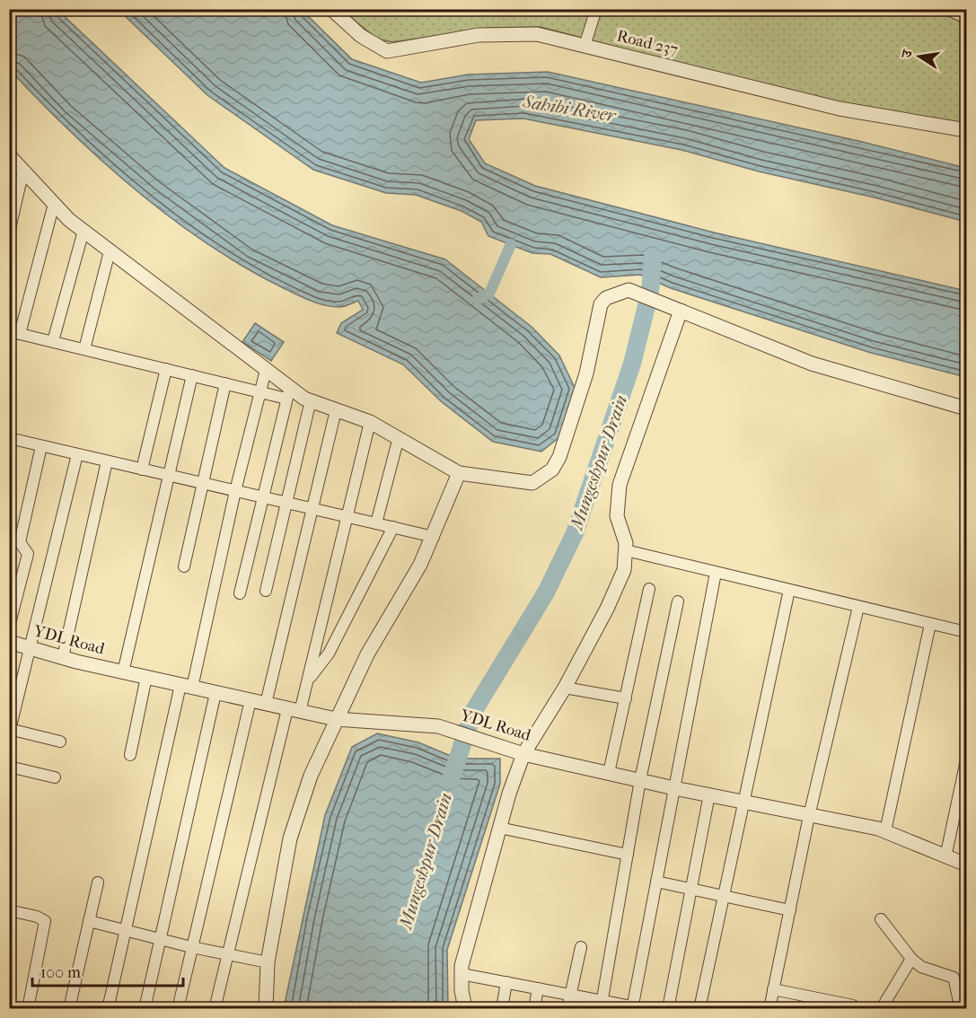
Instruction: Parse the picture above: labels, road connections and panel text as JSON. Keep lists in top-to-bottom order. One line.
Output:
{"streets":{"street":["Road 237","YDL Road"]},"water":["Sahibi River","Mungeshpur Drain"],"scale_bar":"100 m","north":"left"}
